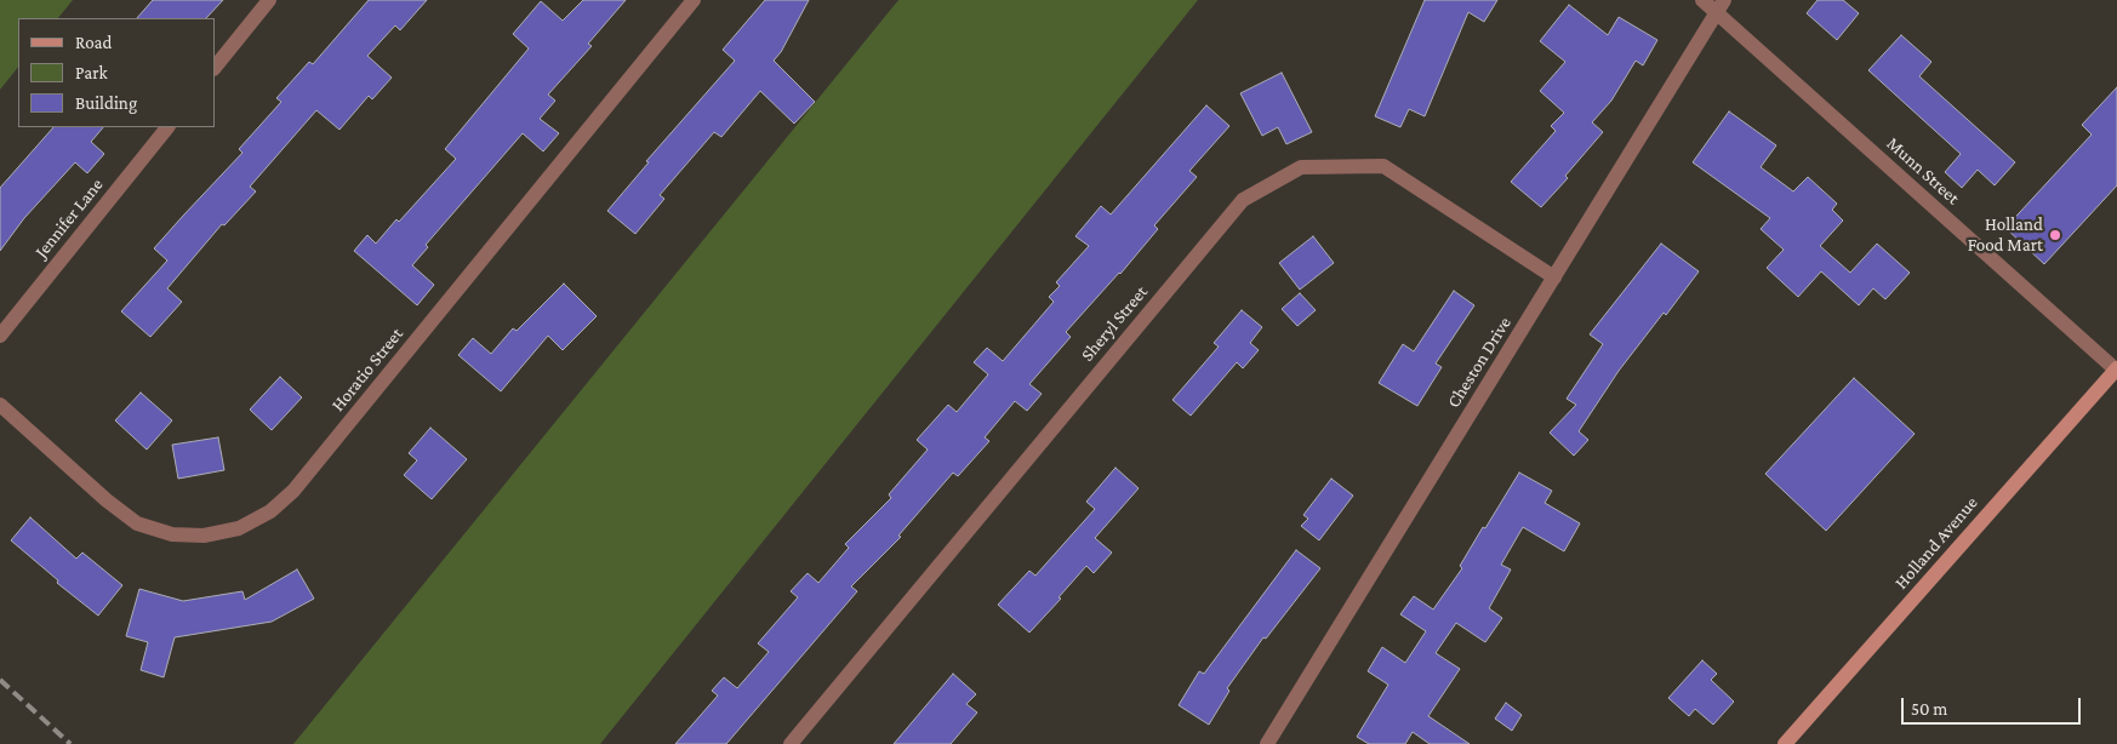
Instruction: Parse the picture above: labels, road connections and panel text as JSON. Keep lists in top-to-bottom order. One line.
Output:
{"streets":{"main road":["Holland Avenue"],"street":["Munn Street","Jennifer Lane","Sheryl Street","Cheston Drive","Horatio Street"]},"crossings":[["Munn Street","Cheston Drive"],["Munn Street","Holland Avenue"],["Sheryl Street","Cheston Drive"]],"places":["Holland Food Mart"],"legend":["Road","Park","Building"],"scale_bar":"50 m"}
